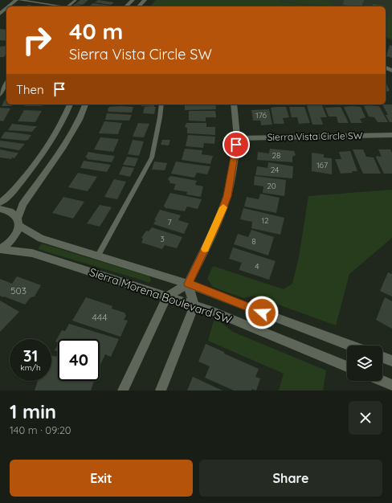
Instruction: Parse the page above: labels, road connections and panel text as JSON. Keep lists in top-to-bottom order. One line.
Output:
{"streets":{"street":["Sierra Vista Circle SW","Sierra Morena Boulevard SW"]},"house_numbers":["176","28","167","24","20","12","7","3","8","4","503","444"],"page":{"turn":["40 m","Sierra Vista Circle SW"],"then":"Then","speed":"31 km/h","limit":"40","heading":["1 min","140 m · 09:20"],"buttons":["Exit","Share"]}}
